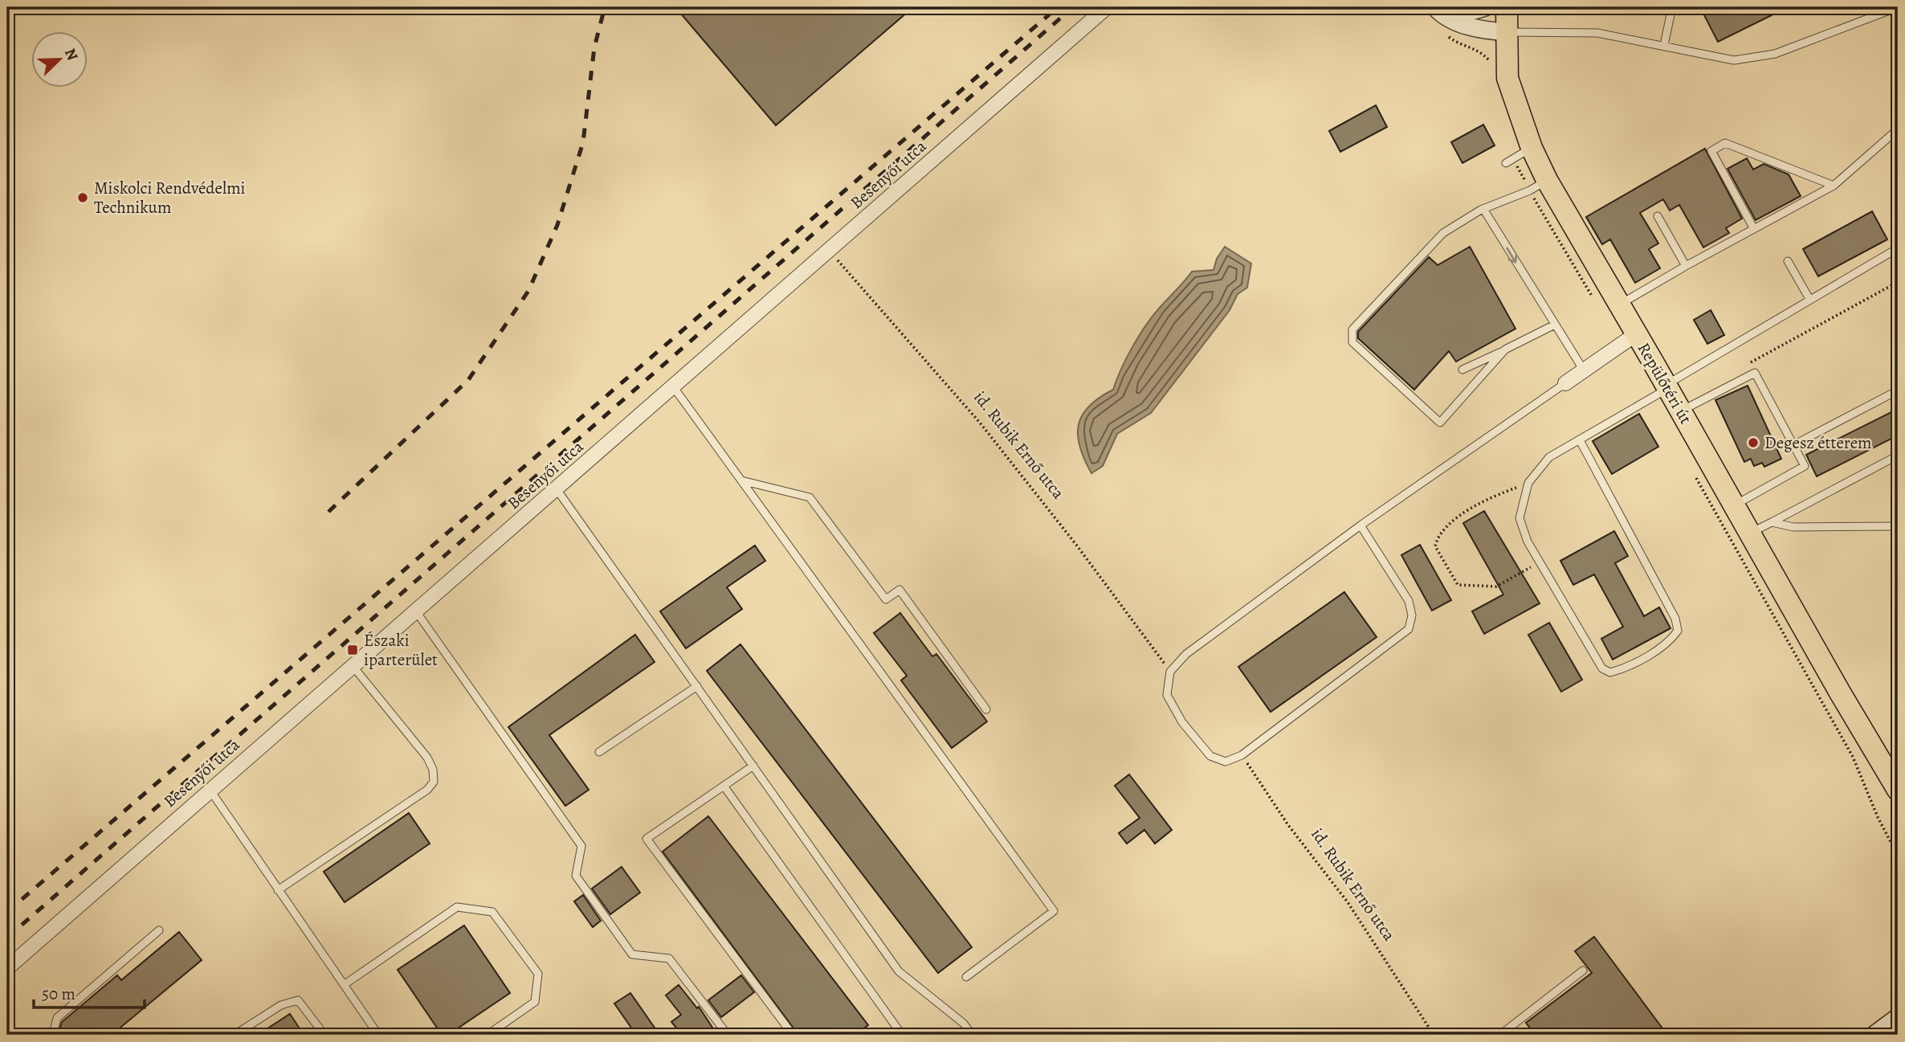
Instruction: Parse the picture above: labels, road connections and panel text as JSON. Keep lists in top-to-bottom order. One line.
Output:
{"streets":{"main road":["Repülőtéri út"],"street":["Besenyői utca"],"path":["id. Rubik Ernő utca"]},"crossings":[["Besenyői utca","id. Rubik Ernő utca"]],"places":{"other":["Miskolci Rendvédelmi Technikum","Degesz étterem"],"transit":["Északi iparterület"]},"scale_bar":"50 m","north":"top right"}
